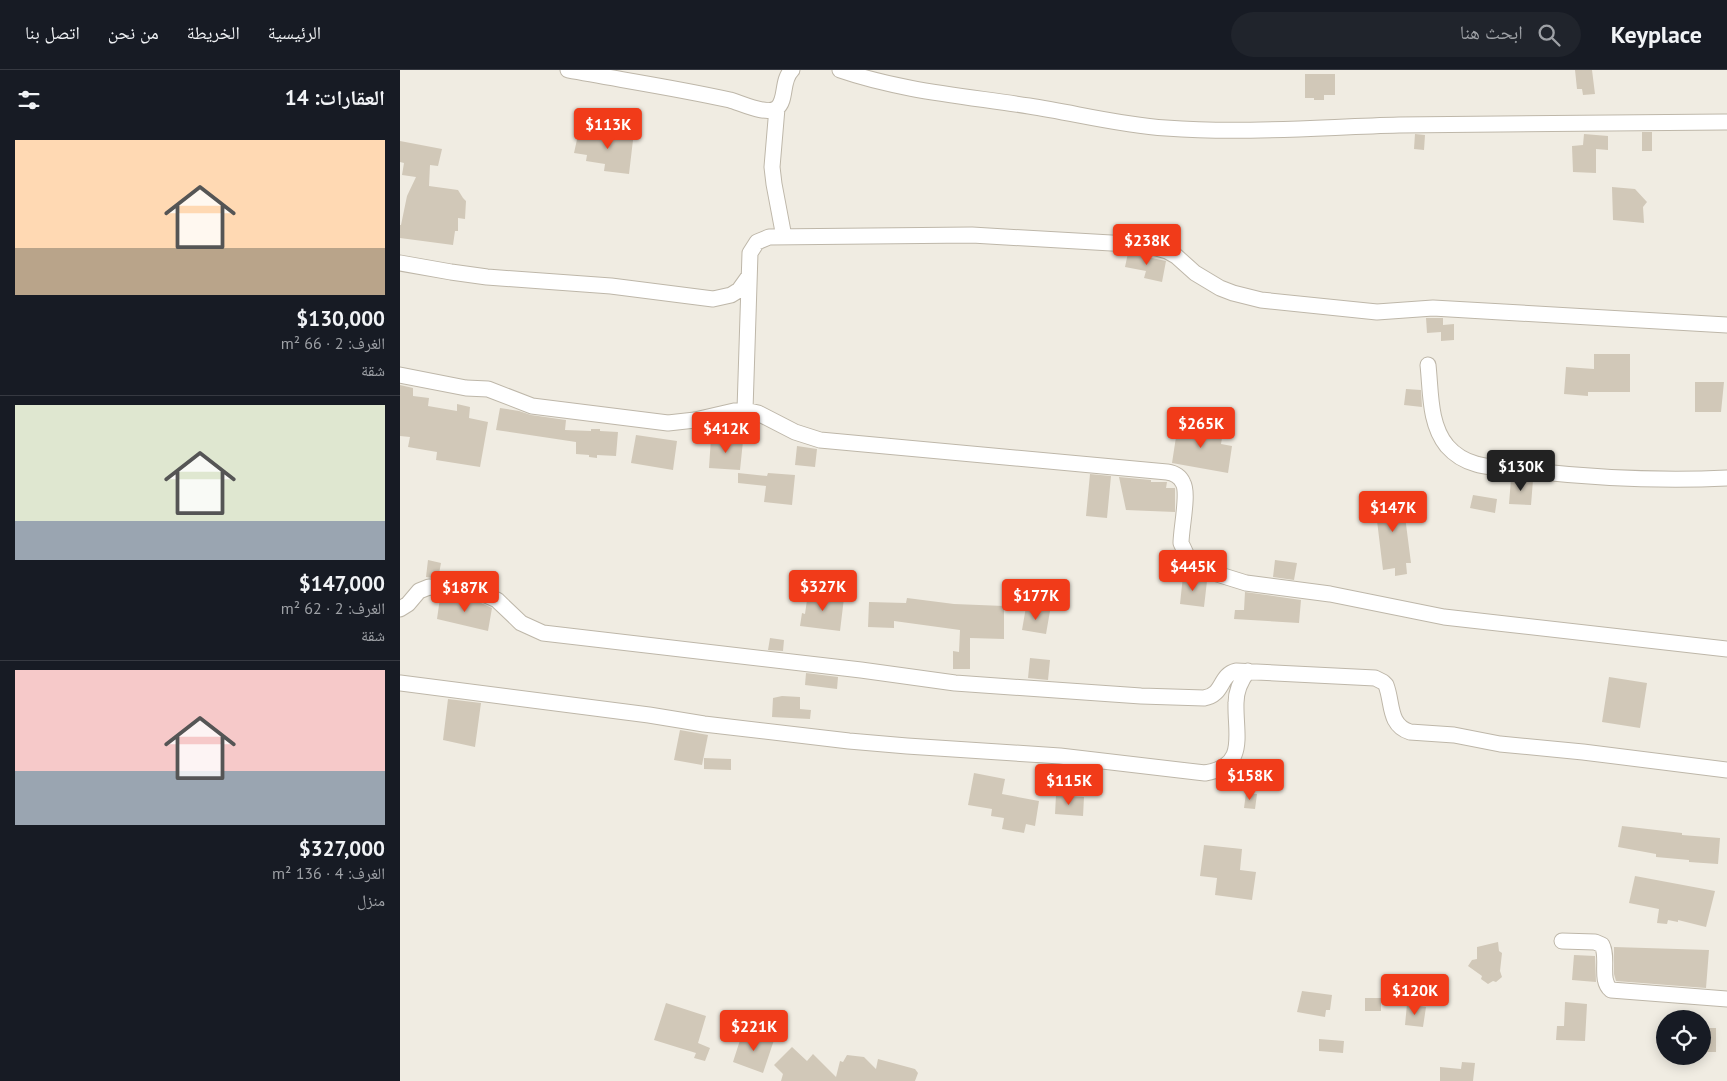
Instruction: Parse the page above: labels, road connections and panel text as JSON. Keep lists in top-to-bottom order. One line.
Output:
{"page":{"header":"Keyplace","search":"ابحث هنا","nav":["الرئيسية","الخريطة","من نحن","اتصل بنا"],"heading":"العقارات: 14","price":["$113K","$238K","$265K","$412K","$130K","$147K","$445K","$327K","$187K","$177K","$158K","$115K","$120K","$221K"],"list":[{"name":"$130,000","note":"الغرف: 2 · 66 m² · شقة"},{"name":"$147,000","note":"الغرف: 2 · 62 m² · شقة"},{"name":"$327,000","note":"الغرف: 4 · 136 m² · منزل"}]}}
